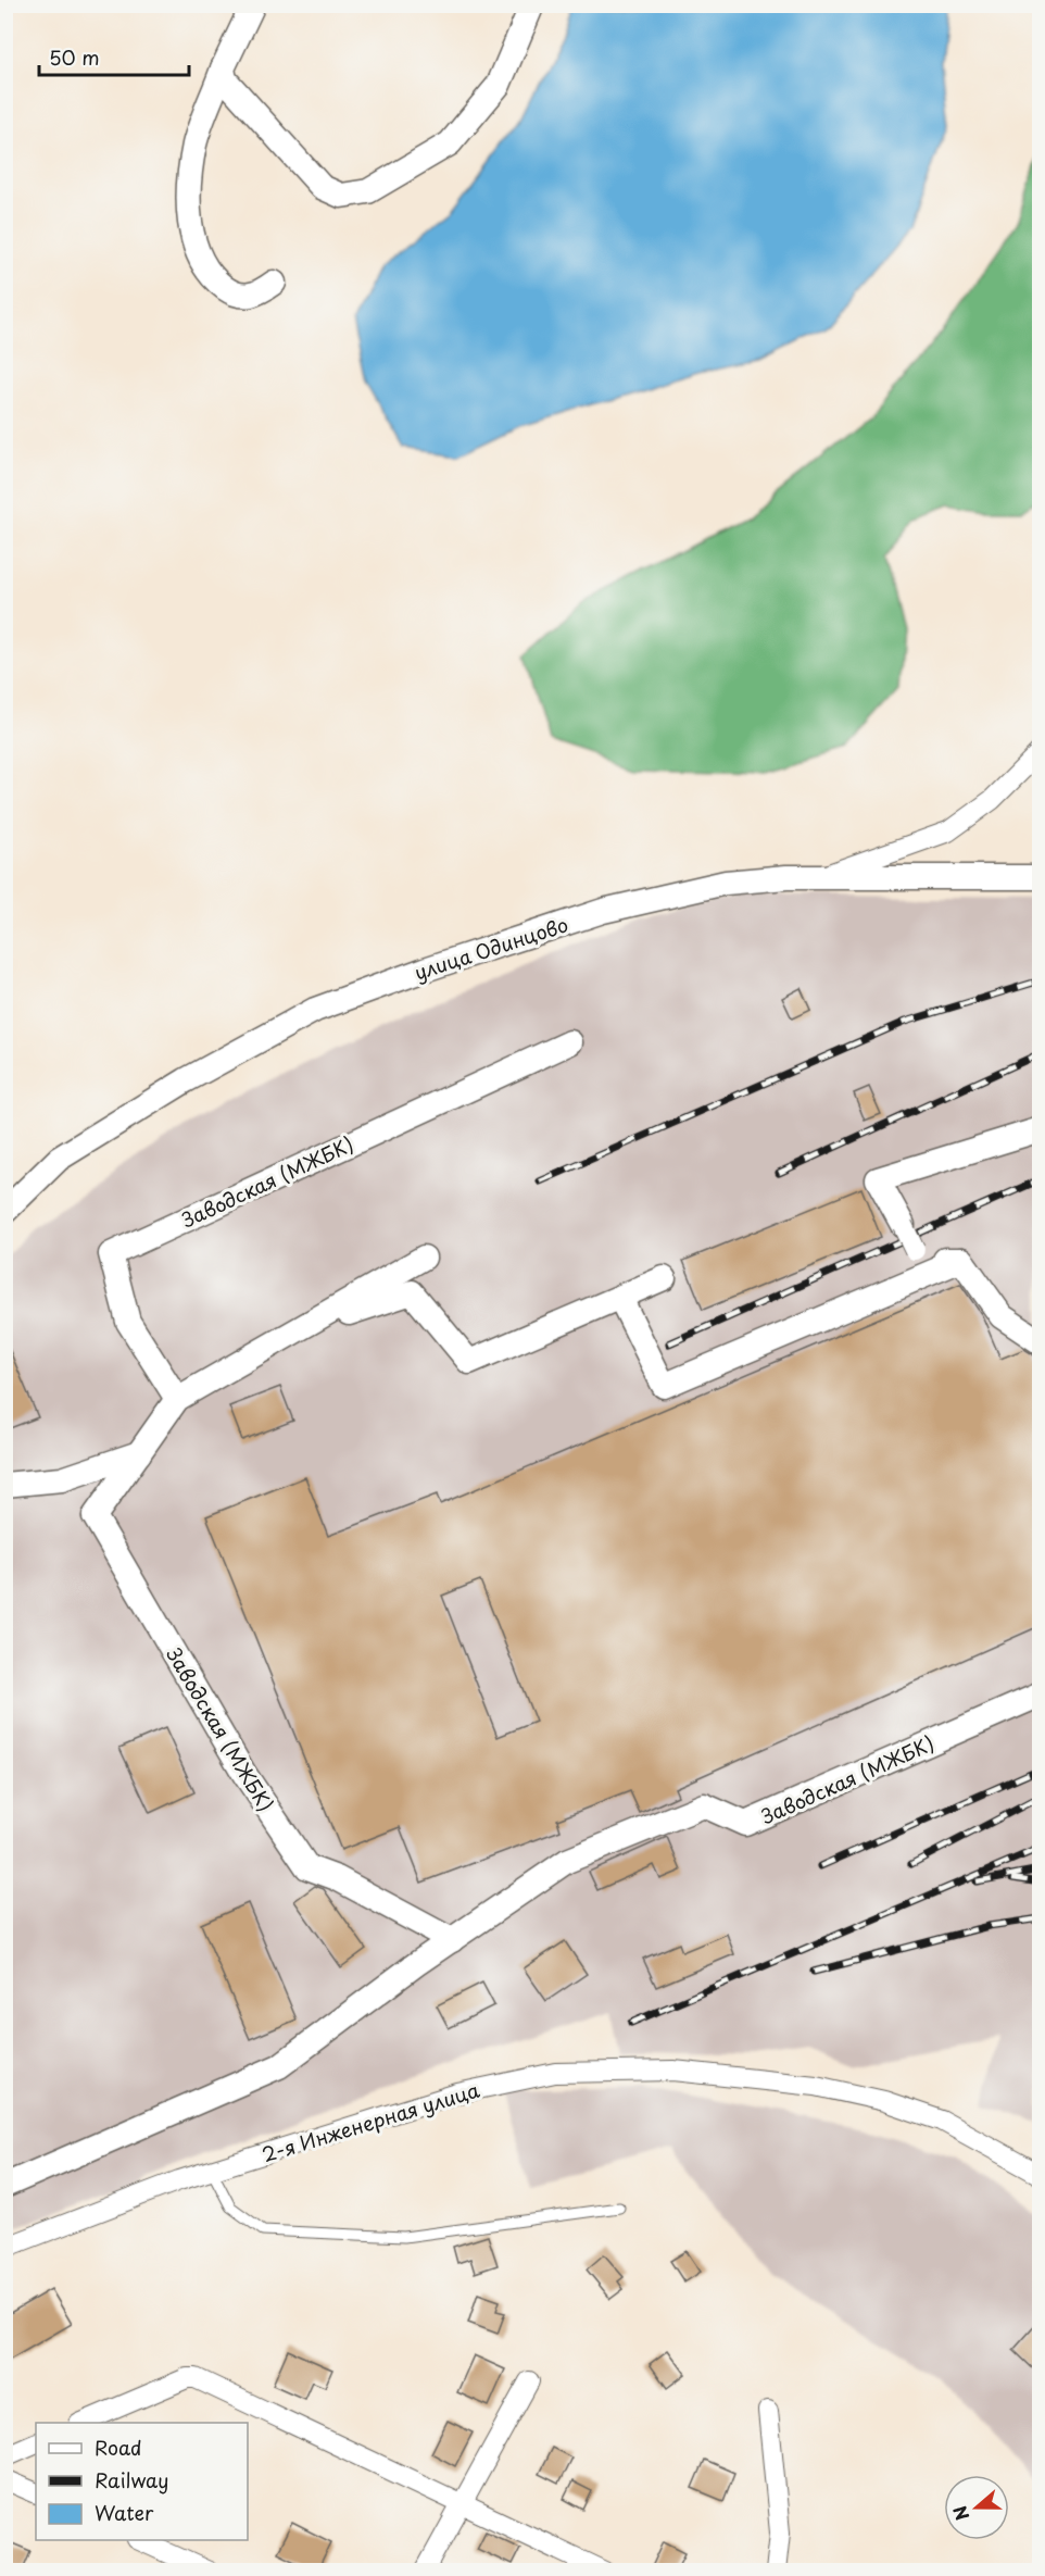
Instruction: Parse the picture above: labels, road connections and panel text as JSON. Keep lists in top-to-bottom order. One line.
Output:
{"streets":{"street":["улица Одинцово","Заводская (МЖБК)","2-я Инженерная улица"]},"legend":["Road","Railway","Water"],"scale_bar":"50 m","north":"left"}
